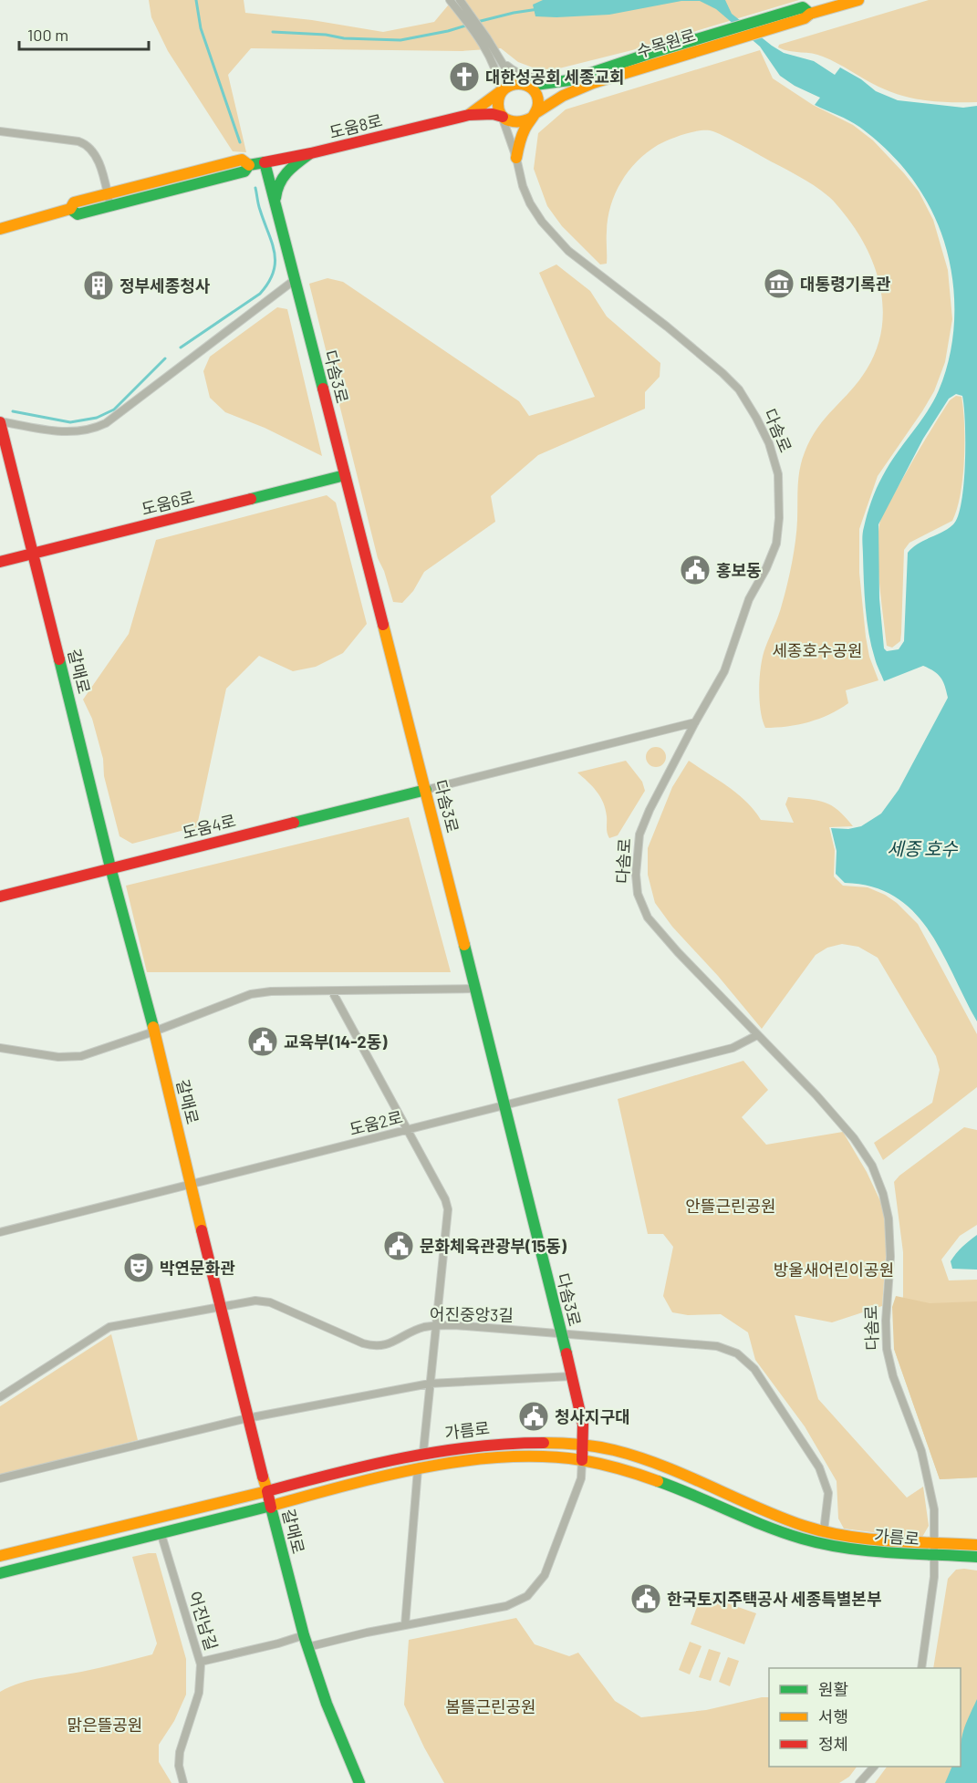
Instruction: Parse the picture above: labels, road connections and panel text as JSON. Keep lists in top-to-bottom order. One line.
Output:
{"streets":{"street":["수목원로","도움8로","다솜3로","다솜로","도움6로","갈매로","도움4로","도움2로","어진중앙3길","가름로","어진남길"]},"crossings":[["수목원로","도움8로"],["수목원로","다솜로"],["도움8로","다솜3로"],["도움8로","다솜로"],["다솜3로","도움6로"],["다솜3로","도움4로"],["다솜3로","도움2로"],["다솜3로","어진중앙3길"],["다솜3로","가름로"],["다솜로","도움2로"],["다솜로","가름로"],["도움6로","갈매로"],["갈매로","도움4로"],["갈매로","도움2로"],["갈매로","어진중앙3길"],["갈매로","가름로"],["어진중앙3길","가름로"],["가름로","어진남길"]],"water":["세종 호수"],"parks":["세종호수공원","안뜰근린공원","방울새어린이공원","봄뜰근린공원","맑은뜰공원"],"places":{"church":["대한성공회 세종교회"],"museum":["대통령기록관"],"building":["정부세종청사"],"public building":["홍보동","교육부(14-2동)","문화체육관광부(15동)","청사지구대","한국토지주택공사 세종특별본부"],"theatre":["박연문화관"]},"legend":["원활","서행","정체"],"scale_bar":"100 m"}
